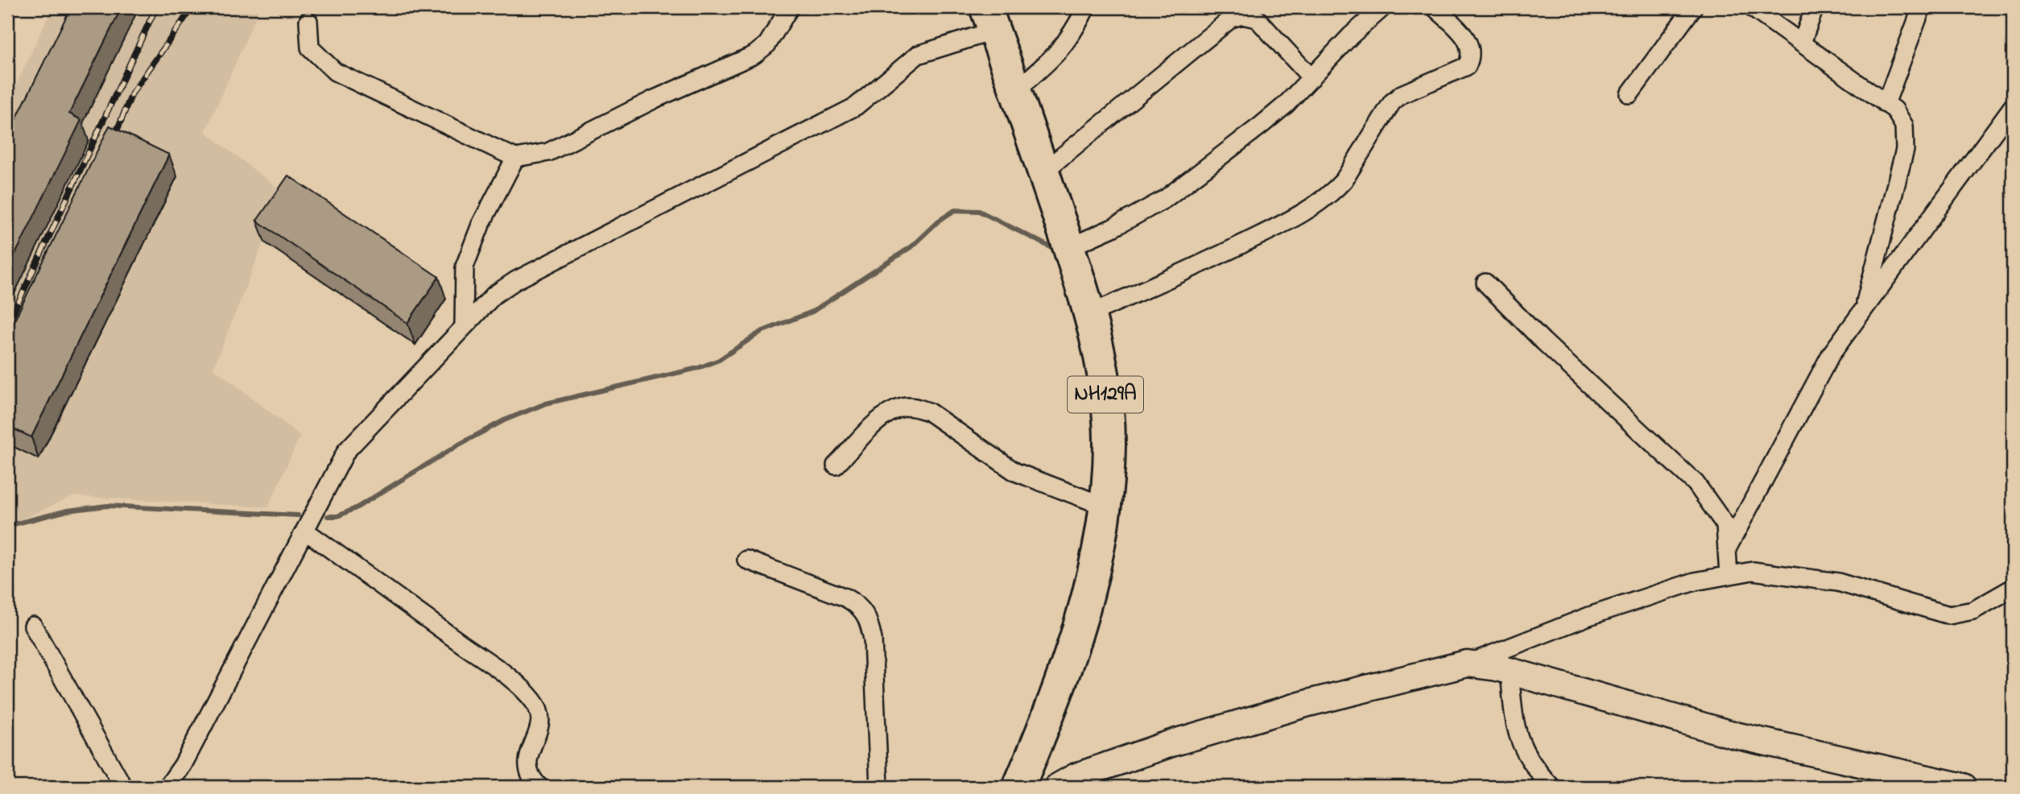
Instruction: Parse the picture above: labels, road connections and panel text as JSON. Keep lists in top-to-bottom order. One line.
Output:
{"streets":{"highway":["NH129A"]}}
